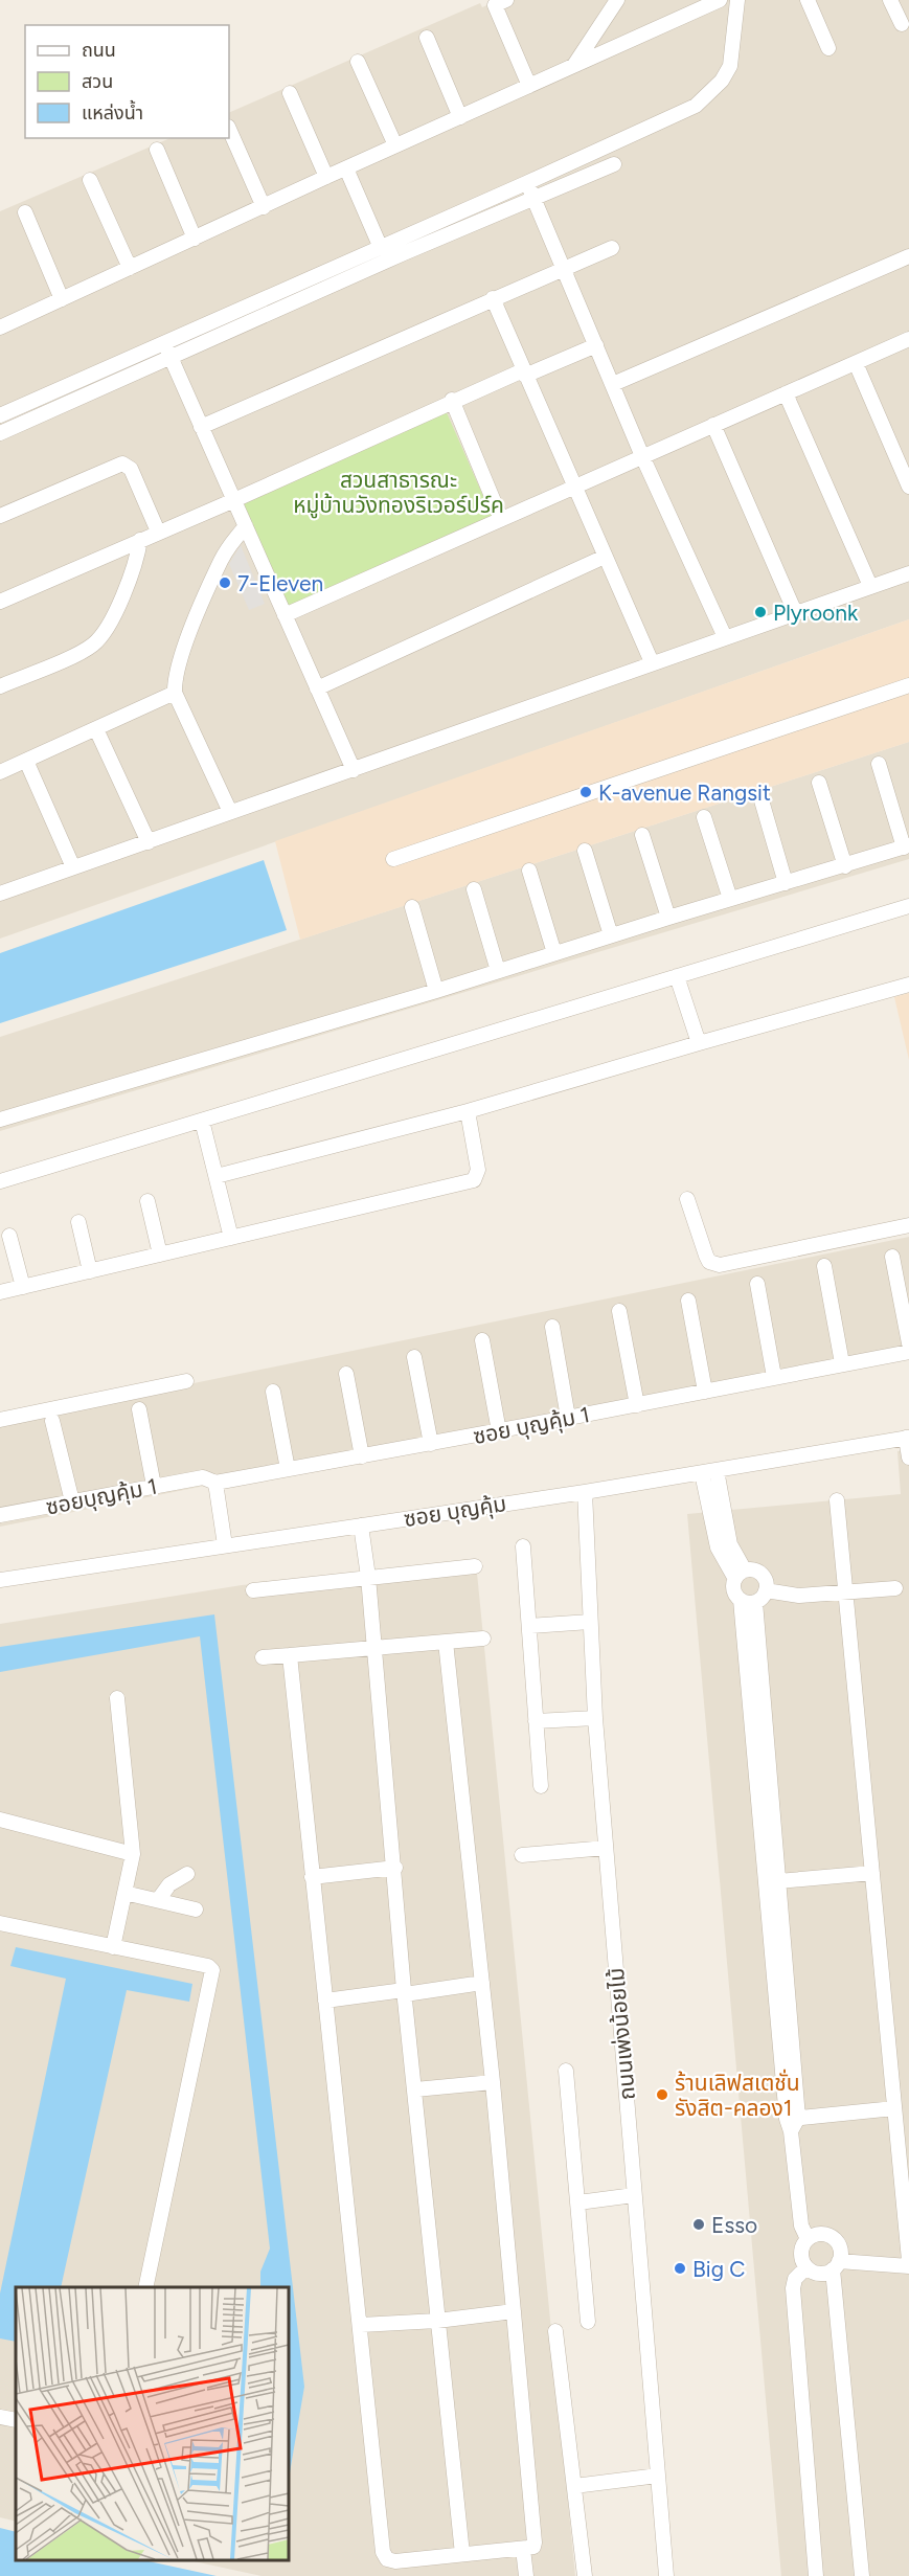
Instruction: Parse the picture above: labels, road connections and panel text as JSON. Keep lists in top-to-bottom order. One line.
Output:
{"streets":{"street":["ซอย บุญคุ้ม 1","ซอยบุญคุ้ม 1","ซอย บุญคุ้ม","ถนนเพ่งน้อยไม้"]},"crossings":[["ซอย บุญคุ้ม 1","ซอยบุญคุ้ม 1"],["ซอย บุญคุ้ม","ถนนเพ่งน้อยไม้"]],"parks":["สวนสาธารณะ หมู่บ้านวังทองริเวอร์ปร์ค"],"places":["7-Eleven","Plyroonk","K-avenue Rangsit","ร้านเลิฟสเตชั่น รังสิต-คลอง1","Esso","Big C"],"legend":["ถนน","สวน","แหล่งน้ำ"]}
